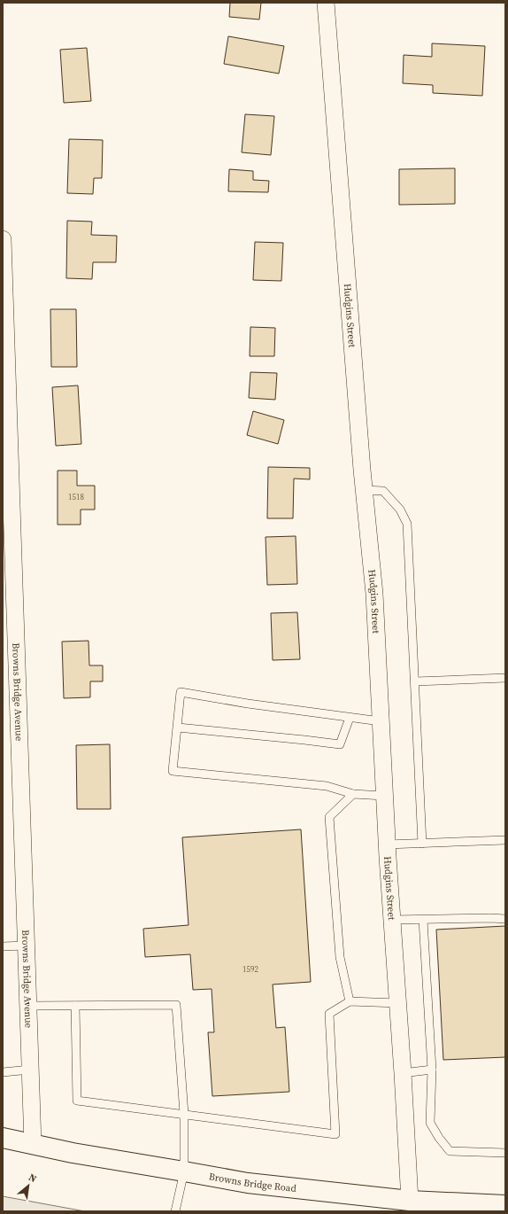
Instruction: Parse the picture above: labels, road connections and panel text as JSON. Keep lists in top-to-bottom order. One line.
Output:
{"streets":{"main road":["Browns Bridge Road"],"street":["Hudgins Street","Browns Bridge Avenue"]},"crossings":[["Hudgins Street","Browns Bridge Road"],["Browns Bridge Avenue","Browns Bridge Road"]],"house_numbers":["1518","1592"],"north":"top right"}
